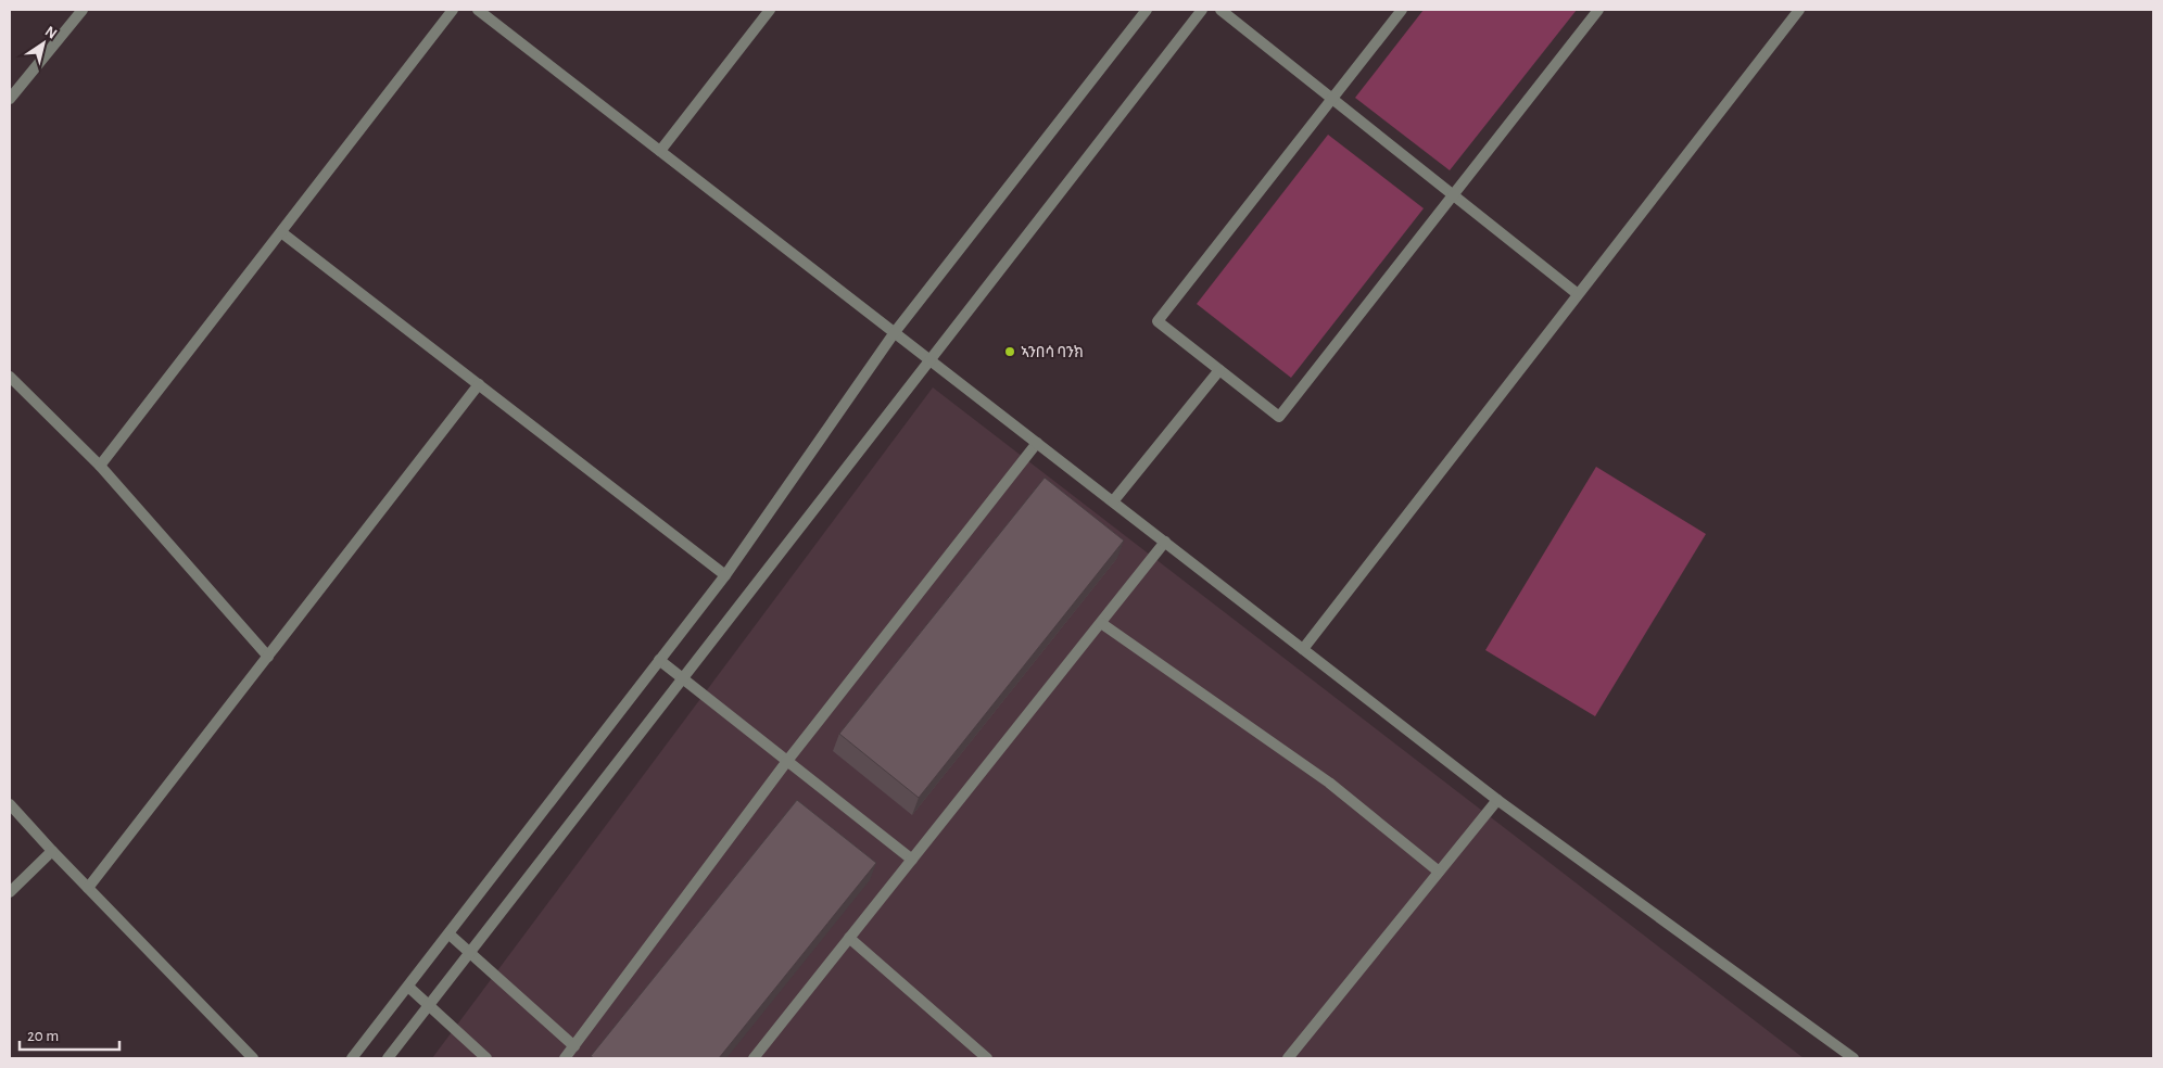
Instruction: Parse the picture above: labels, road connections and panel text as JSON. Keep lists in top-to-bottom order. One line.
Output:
{"places":["ኣንበሳ ባንክ"],"scale_bar":"20 m","north":"top right"}
